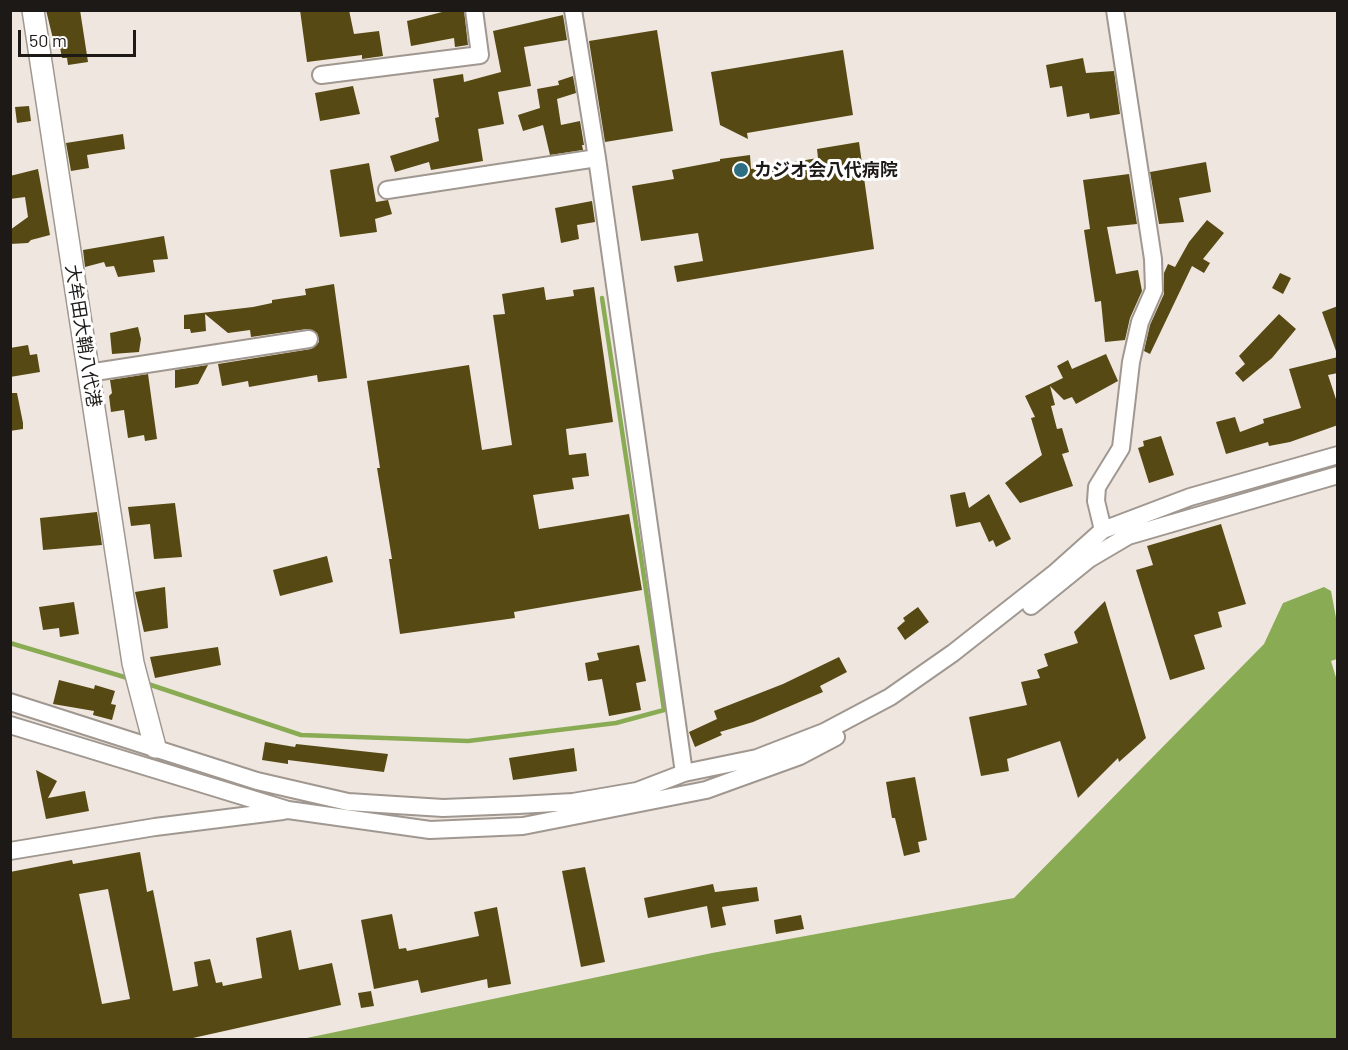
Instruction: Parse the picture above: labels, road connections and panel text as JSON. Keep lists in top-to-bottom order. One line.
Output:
{"streets":{"main road":["大牟田大鞘八代港"]},"places":["カジオ会八代病院"],"scale_bar":"50 m"}
